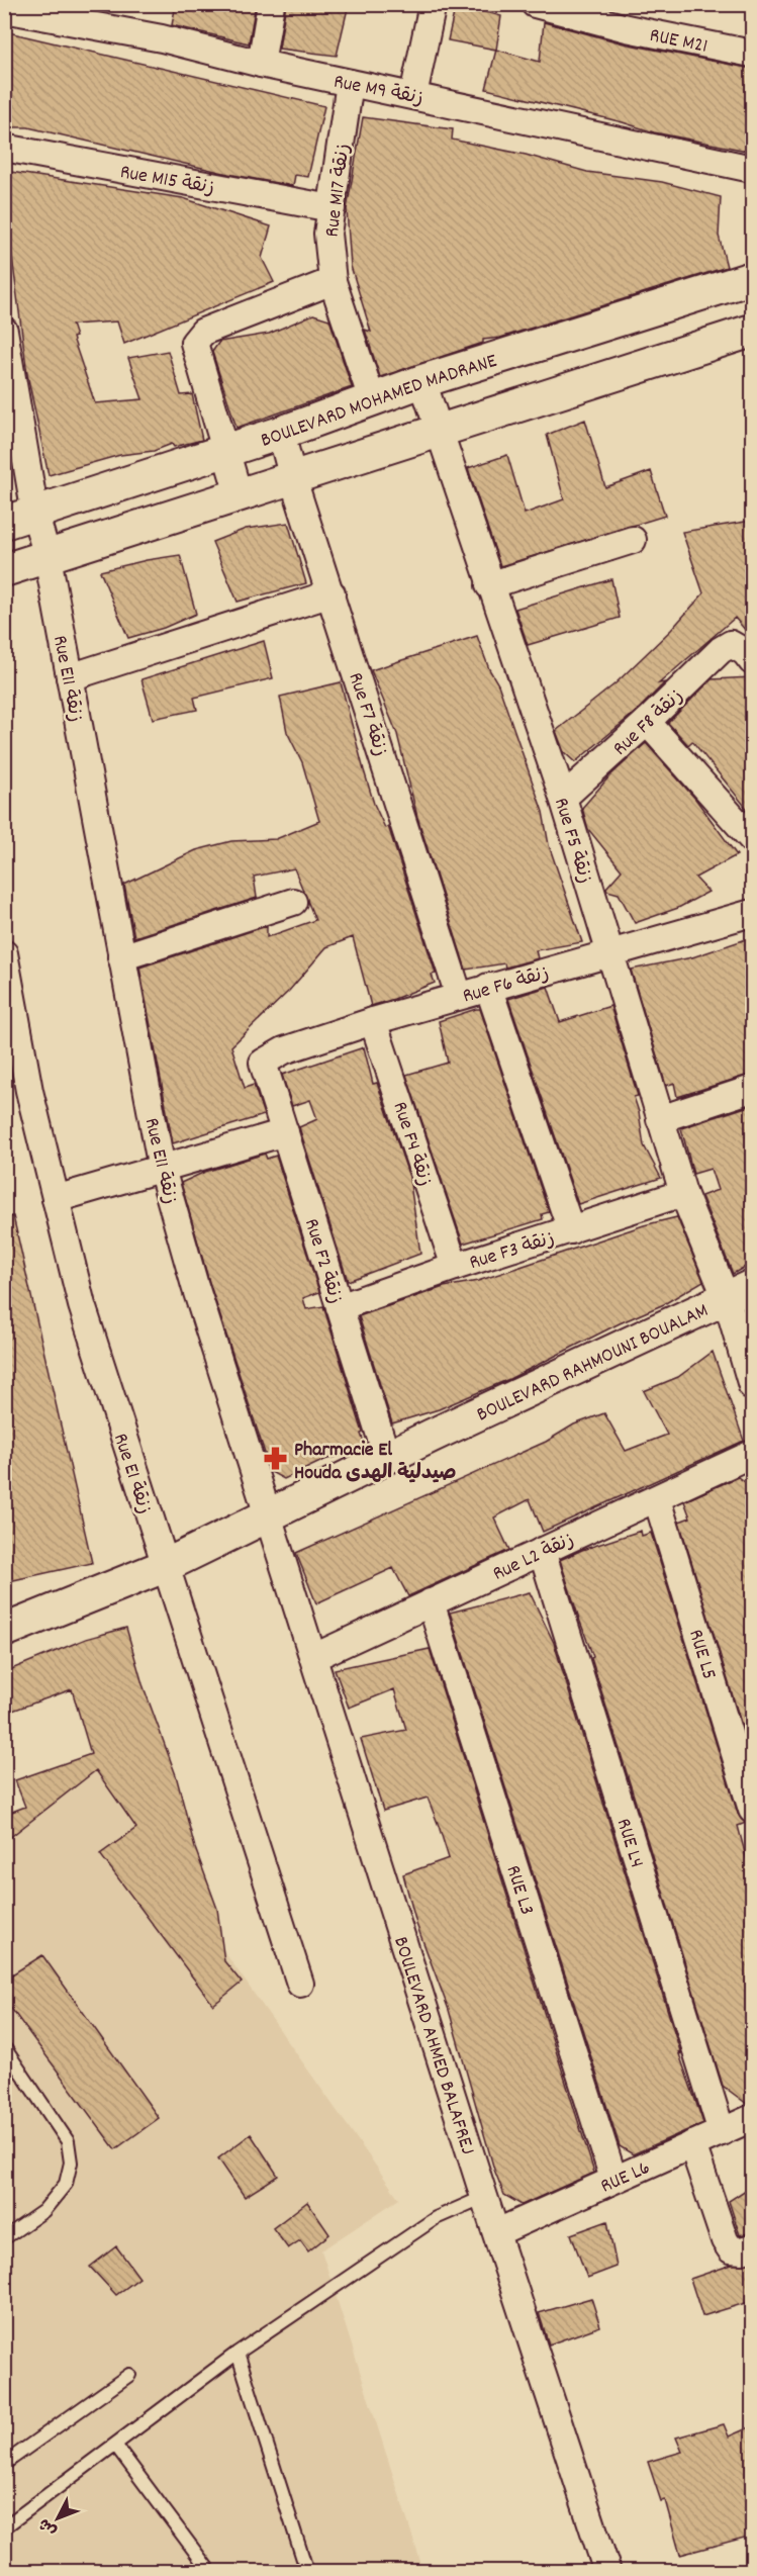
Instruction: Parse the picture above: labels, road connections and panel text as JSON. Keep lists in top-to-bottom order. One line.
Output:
{"streets":{"street":["RUE M21","Rue M9 زنقة","Rue M15 زنقة","Rue M17 زنقة","BOULEVARD MOHAMED MADRANE","Rue E11 زنقة","Rue F7 زنقة","Rue F8 زنقة","Rue F5 زنقة","Rue F6 زنقة","Rue F4 زنقة","Rue F3 زنقة","Rue F2 زنقة","BOULEVARD RAHMOUNI BOUALAM","Rue E1 زنقة","Rue L2 زنقة","RUE L5","RUE L4","RUE L3","BOULEVARD AHMED BALAFREJ","RUE L6"]},"crossings":[["Rue M9 زنقة","Rue M17 زنقة"],["Rue M15 زنقة","Rue M17 زنقة"],["Rue M17 زنقة","BOULEVARD MOHAMED MADRANE"],["BOULEVARD MOHAMED MADRANE","Rue E11 زنقة"],["BOULEVARD MOHAMED MADRANE","Rue F7 زنقة"],["BOULEVARD MOHAMED MADRANE","Rue F5 زنقة"],["Rue E11 زنقة","BOULEVARD RAHMOUNI BOUALAM"],["Rue E11 زنقة","BOULEVARD AHMED BALAFREJ"],["Rue F7 زنقة","Rue F6 زنقة"],["Rue F8 زنقة","Rue F5 زنقة"],["Rue F5 زنقة","Rue F6 زنقة"],["Rue F5 زنقة","Rue F3 زنقة"],["Rue F5 زنقة","BOULEVARD RAHMOUNI BOUALAM"],["Rue F6 زنقة","Rue F4 زنقة"],["Rue F6 زنقة","Rue F2 زنقة"],["Rue F4 زنقة","Rue F3 زنقة"],["Rue F3 زنقة","Rue F2 زنقة"],["Rue F2 زنقة","BOULEVARD RAHMOUNI BOUALAM"],["BOULEVARD RAHMOUNI BOUALAM","BOULEVARD AHMED BALAFREJ"],["Rue L2 زنقة","RUE L5"],["Rue L2 زنقة","RUE L4"],["Rue L2 زنقة","RUE L3"],["Rue L2 زنقة","BOULEVARD AHMED BALAFREJ"],["RUE L4","RUE L6"],["RUE L3","RUE L6"],["BOULEVARD AHMED BALAFREJ","RUE L6"]],"places":{"pharmacy":["Pharmacie El Houda صيدلية الهدى"]},"north":"bottom left"}
